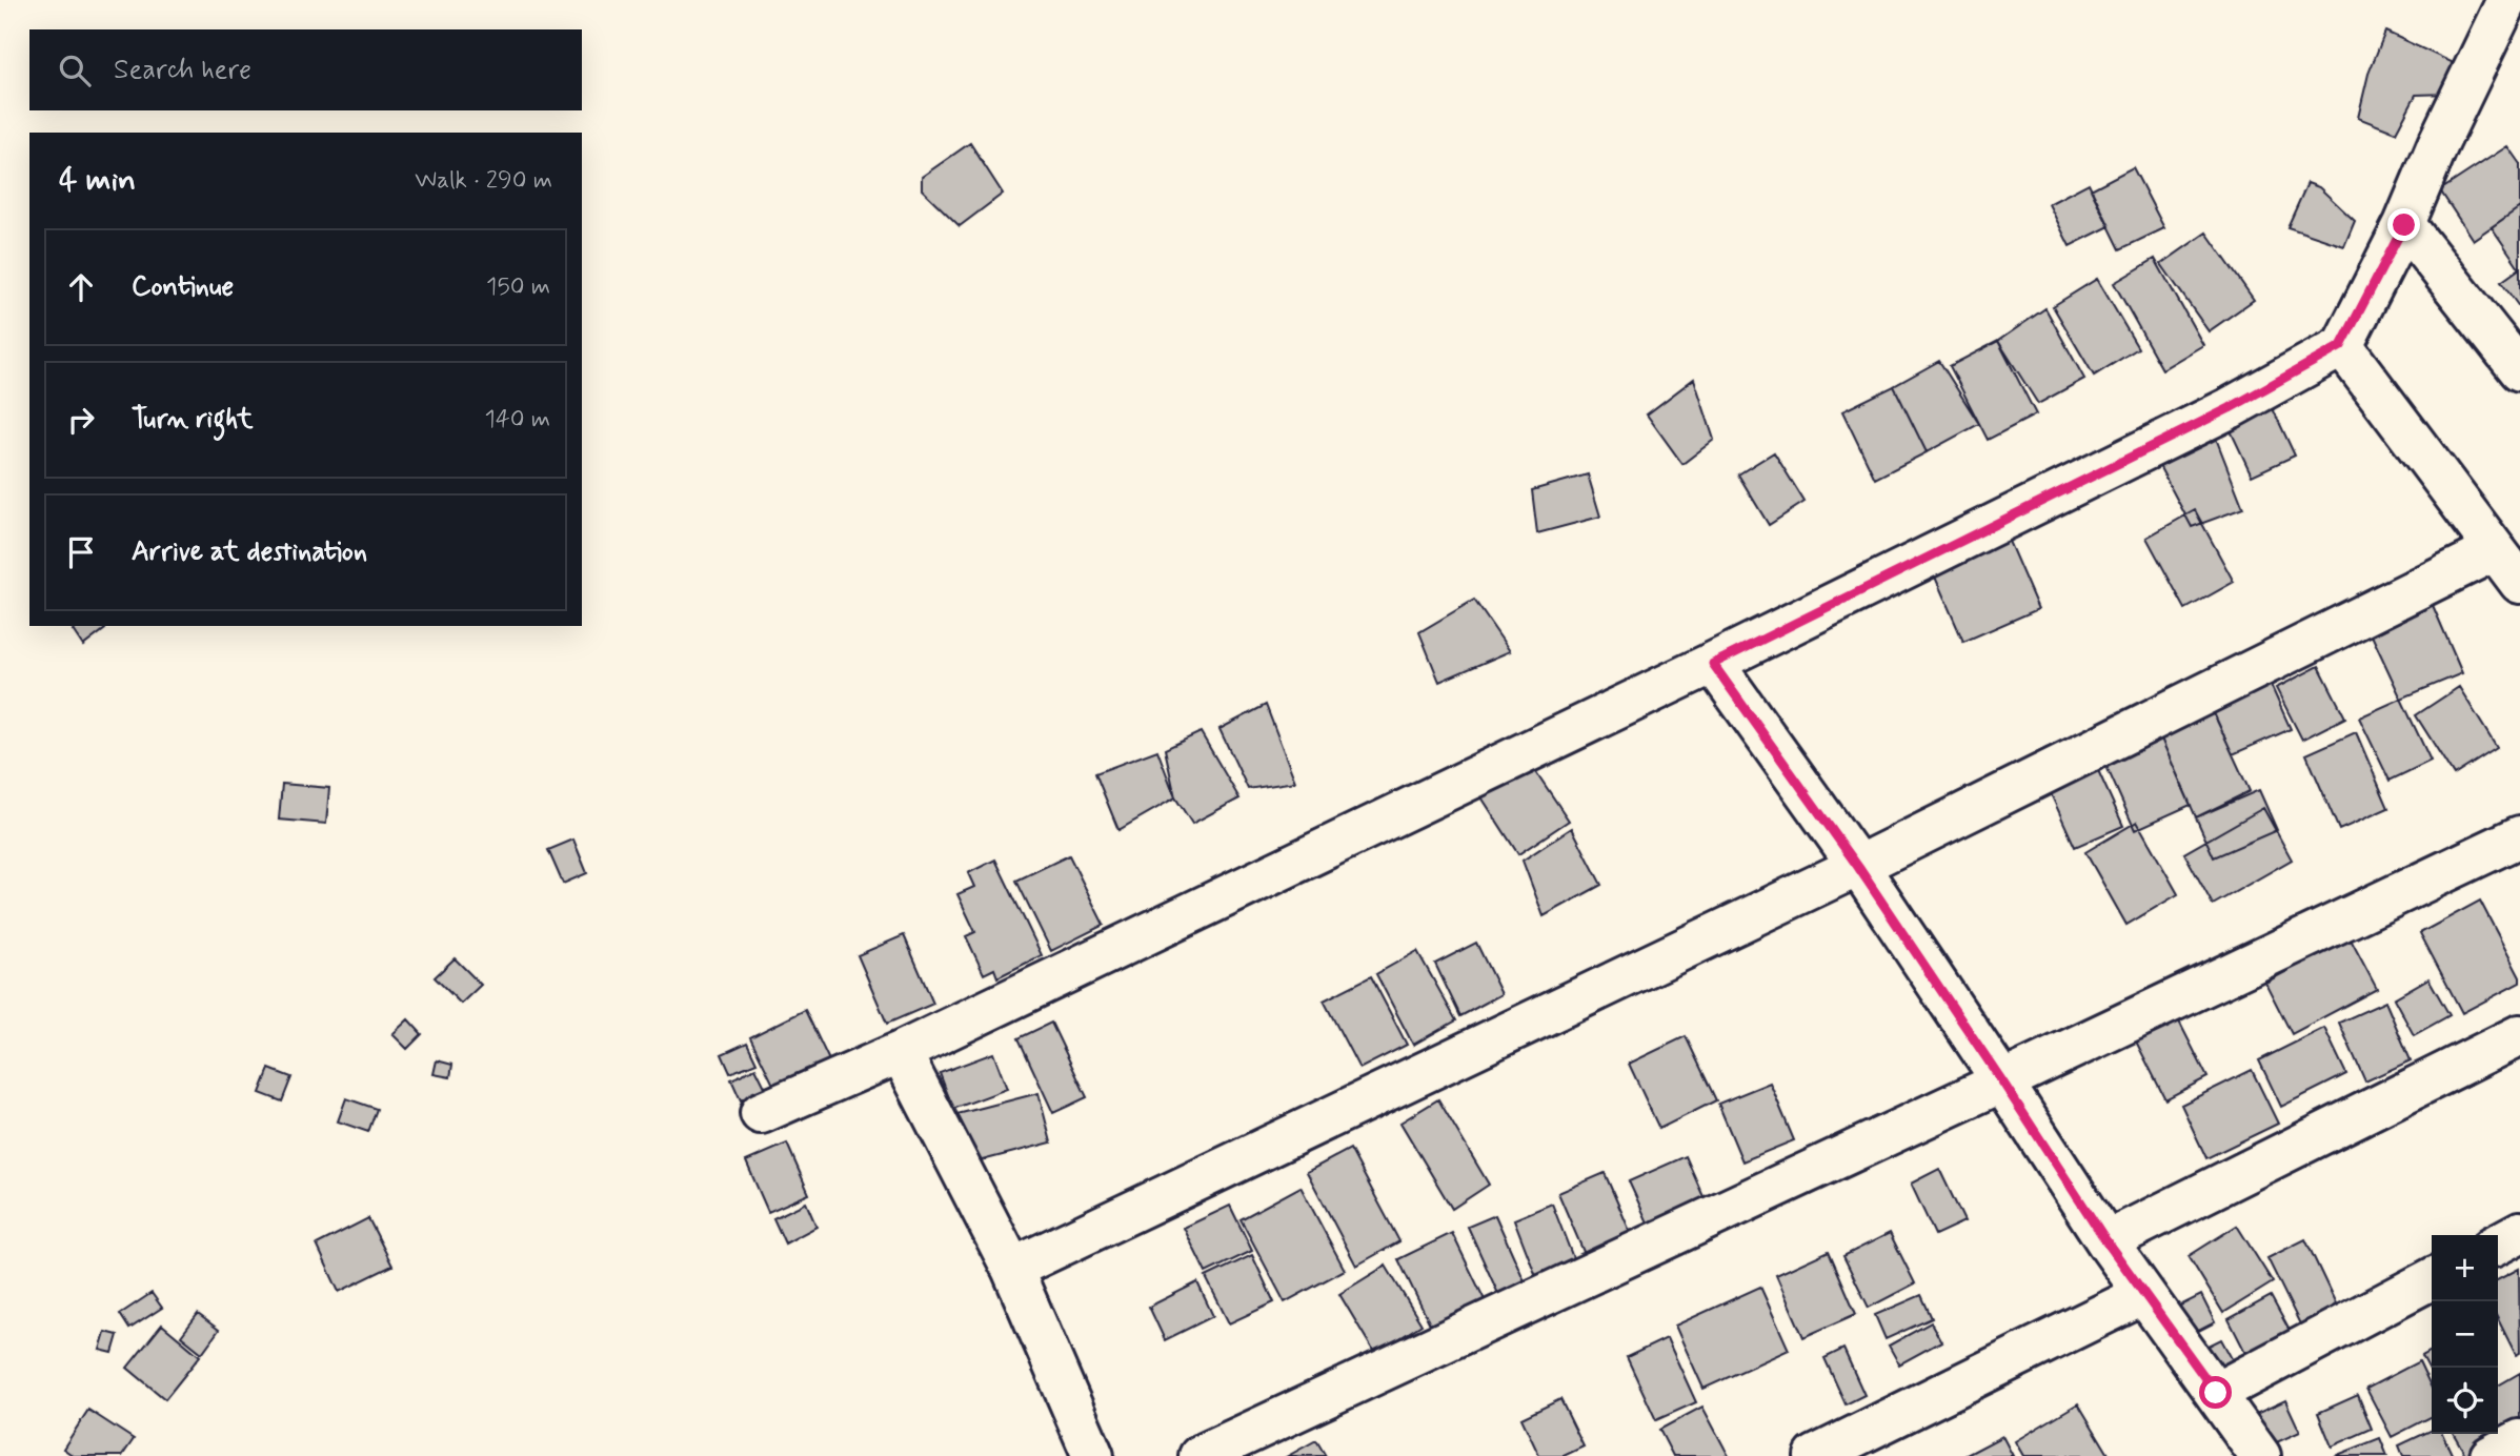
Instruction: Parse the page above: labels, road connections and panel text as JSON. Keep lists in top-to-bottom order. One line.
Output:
{"page":{"search":"Search here","heading":["4 min","Walk · 290 m"],"list":[["Continue","150 m"],["Turn right","140 m"],"Arrive at destination"],"map_buttons":["+","−"]}}
